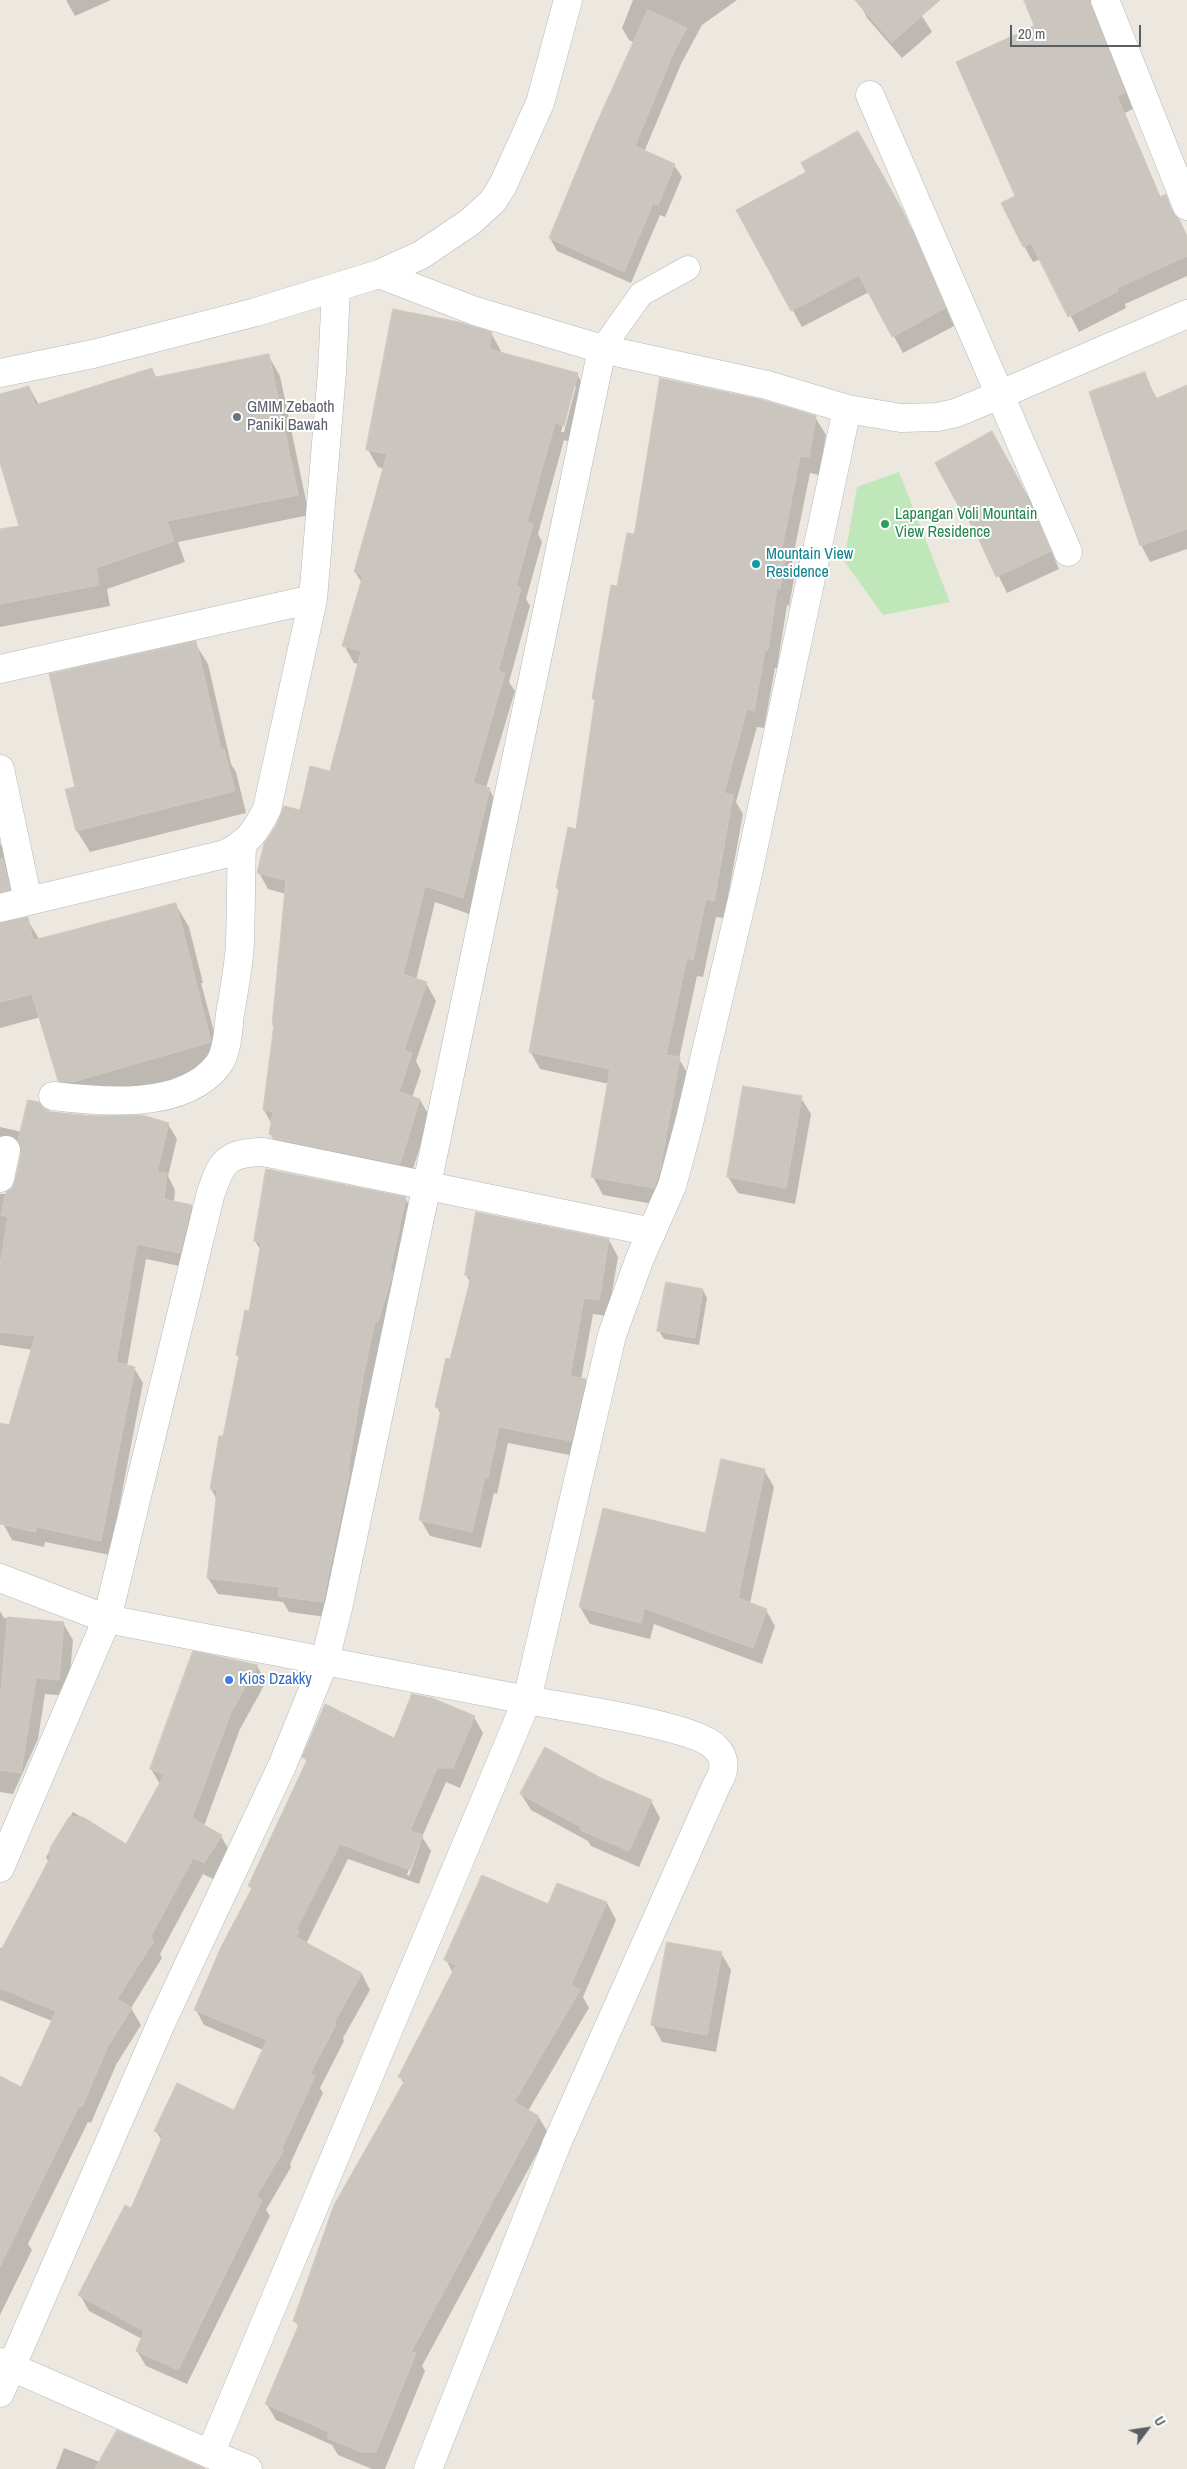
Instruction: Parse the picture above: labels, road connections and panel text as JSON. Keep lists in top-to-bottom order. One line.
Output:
{"places":["GMIM Zebaoth Paniki Bawah","Lapangan Voli Mountain View Residence","Mountain View Residence","Kios Dzakky"],"scale_bar":"20 m","north":"top right"}
